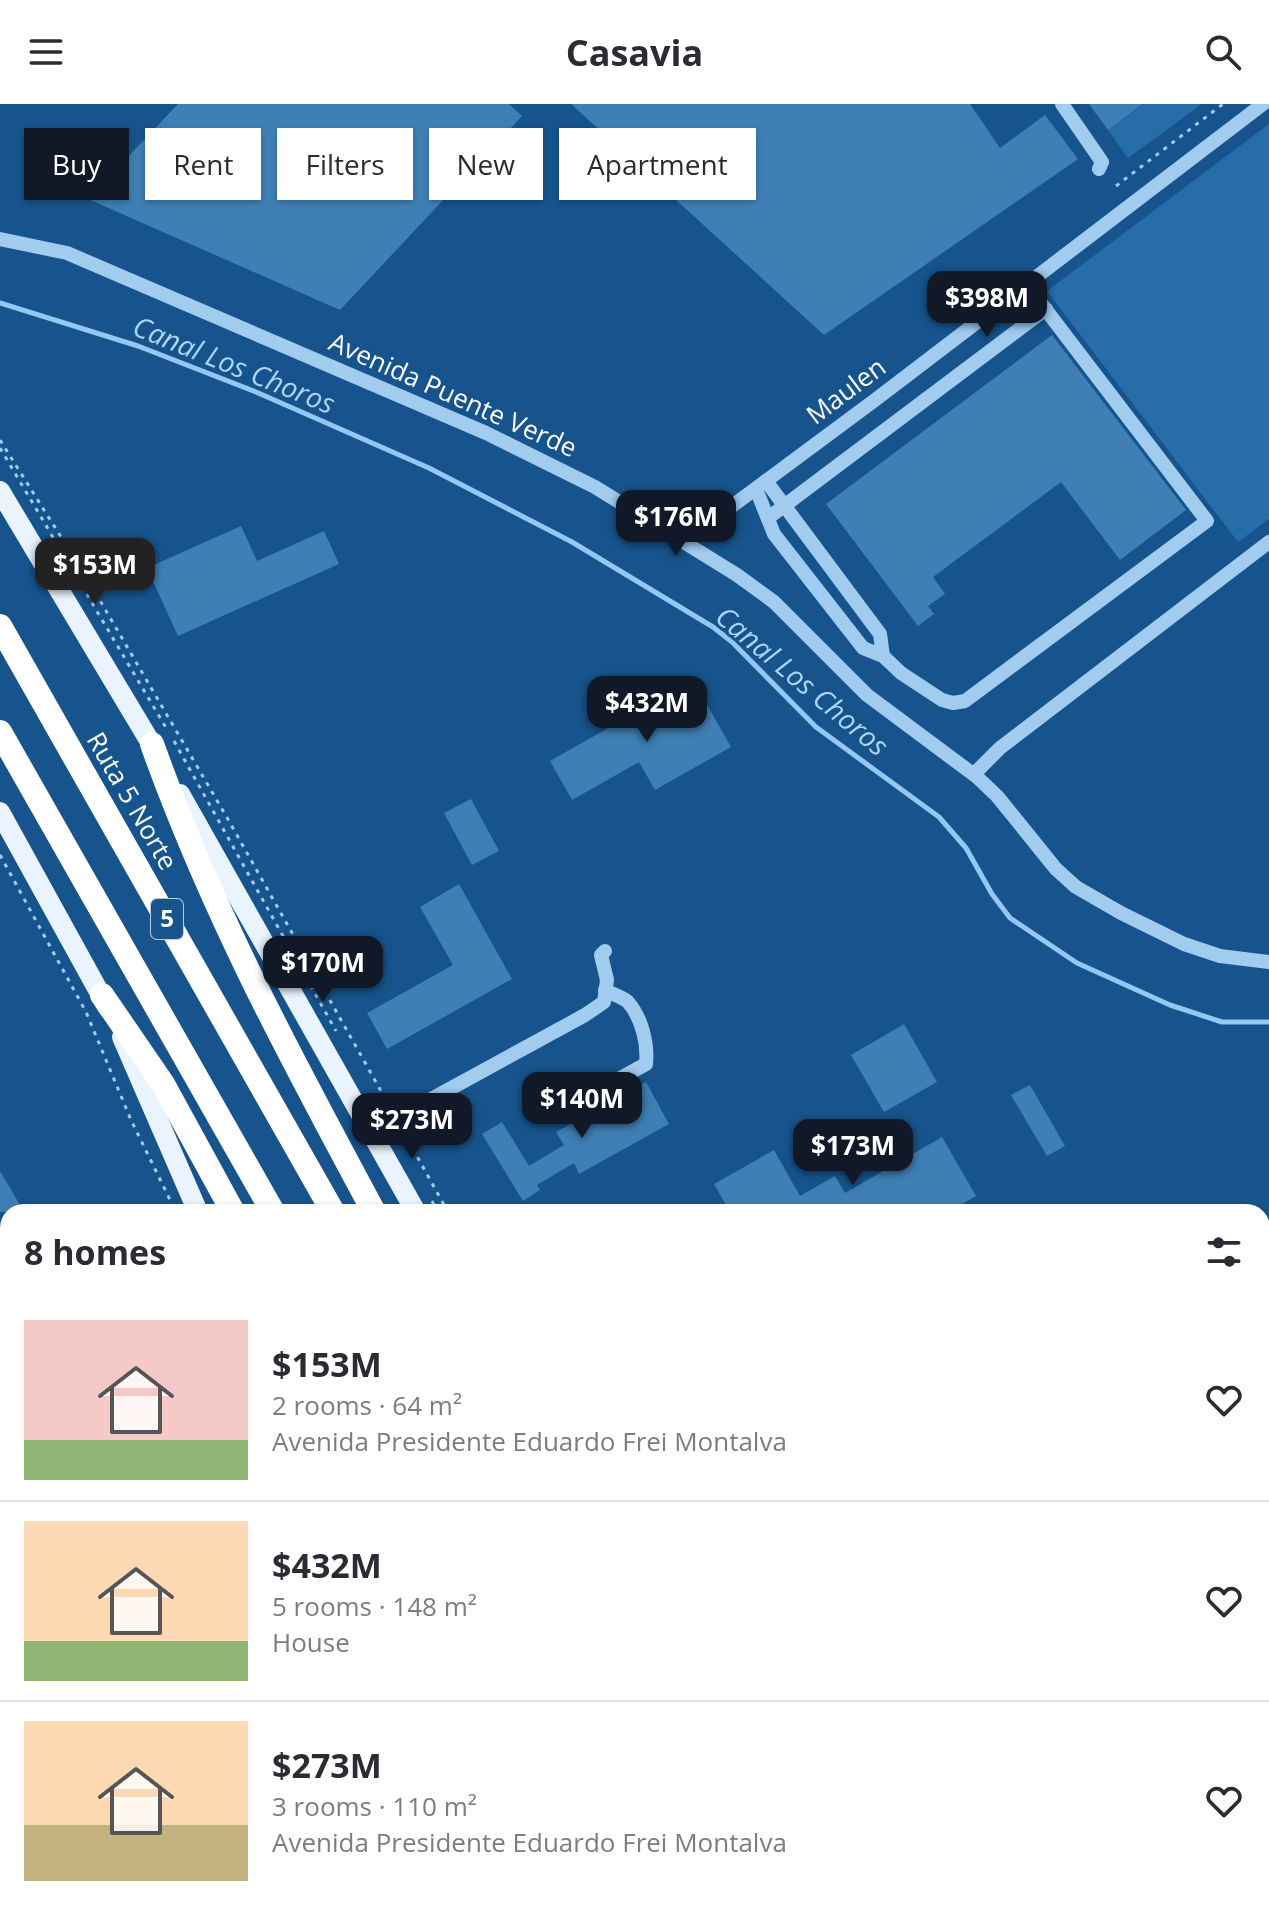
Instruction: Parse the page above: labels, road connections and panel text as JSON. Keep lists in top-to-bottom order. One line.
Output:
{"streets":{"highway":["Ruta 5 Norte","5"],"street":["Maulen","Avenida Puente Verde"]},"crossings":[["Maulen","Avenida Puente Verde"]],"water":["Canal Los Choros"],"page":{"header":"Casavia","chip":["Buy","Rent","Filters","New","Apartment"],"price":["$398M","$176M","$153M","$432M","$170M","$140M","$273M","$173M"],"heading":"8 homes","list":[{"name":"$153M","note":"2 rooms · 64 m² · Avenida Presidente Eduardo Frei Montalva"},{"name":"$432M","note":"5 rooms · 148 m² · House"},{"name":"$273M","note":"3 rooms · 110 m² · Avenida Presidente Eduardo Frei Montalva"}]}}
